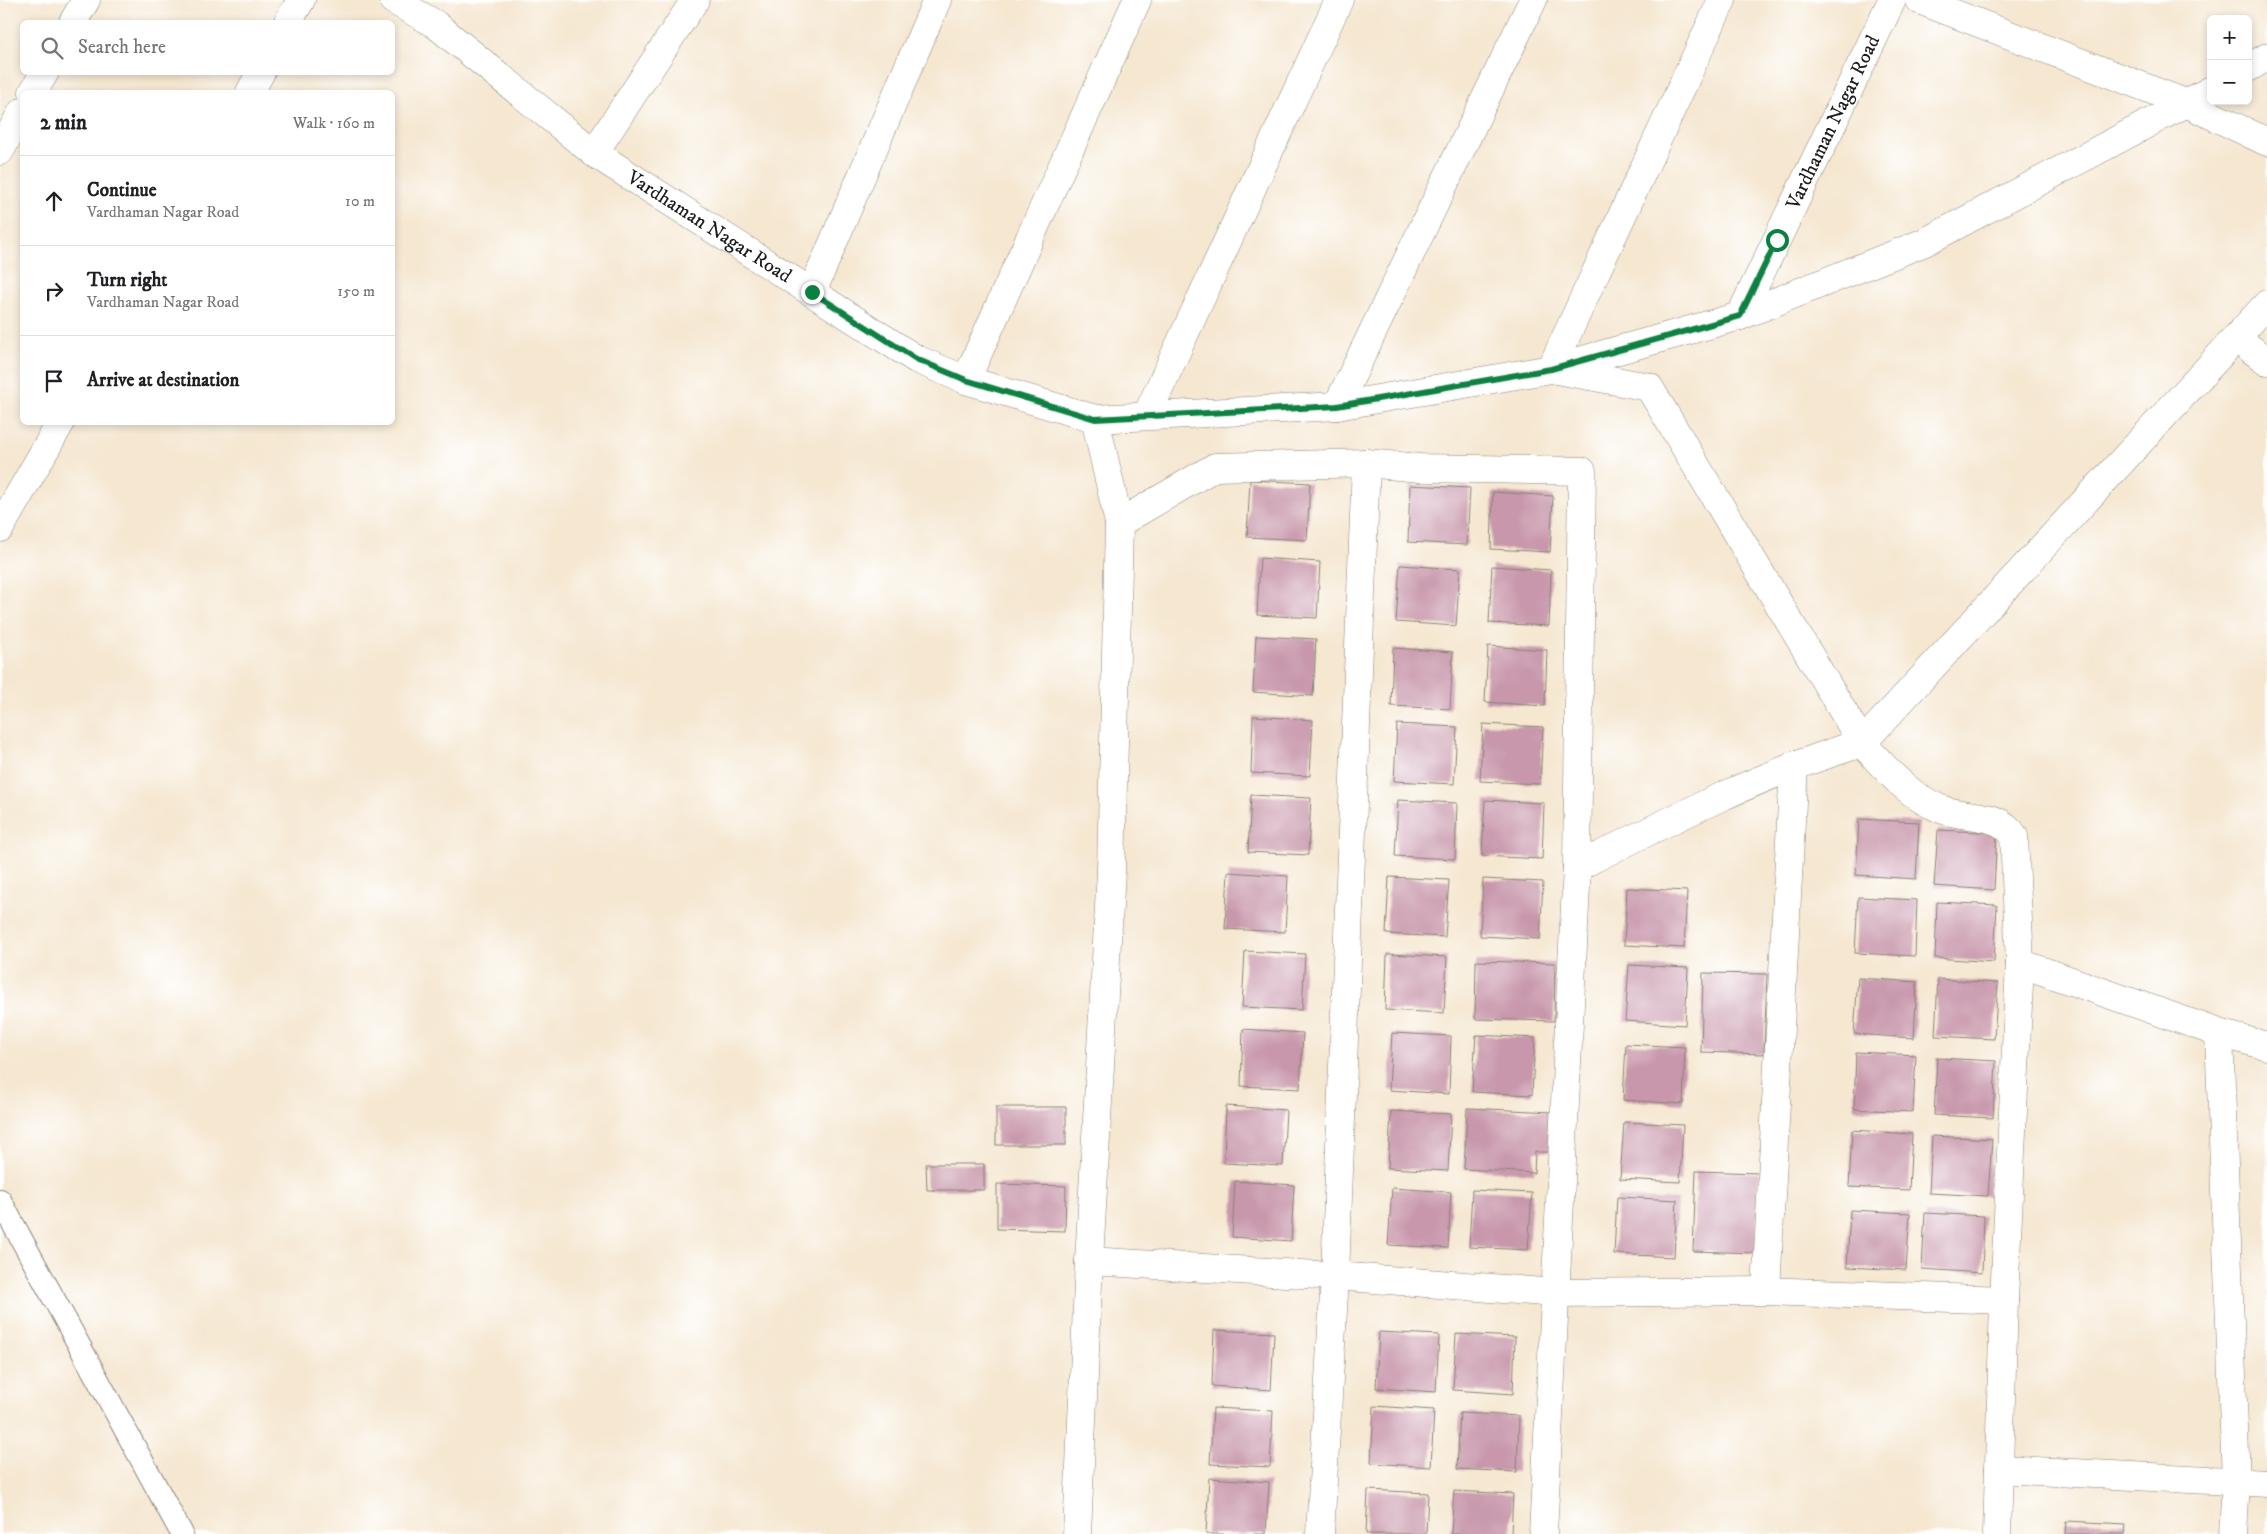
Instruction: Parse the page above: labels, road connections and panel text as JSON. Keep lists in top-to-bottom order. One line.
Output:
{"streets":{"street":["Vardhaman Nagar Road"]},"page":{"map_buttons":["+","−"],"search":"Search here","heading":["2 min","Walk · 160 m"],"list":[["Continue","Vardhaman Nagar Road","10 m"],["Turn right","Vardhaman Nagar Road","150 m"],"Arrive at destination"]}}
